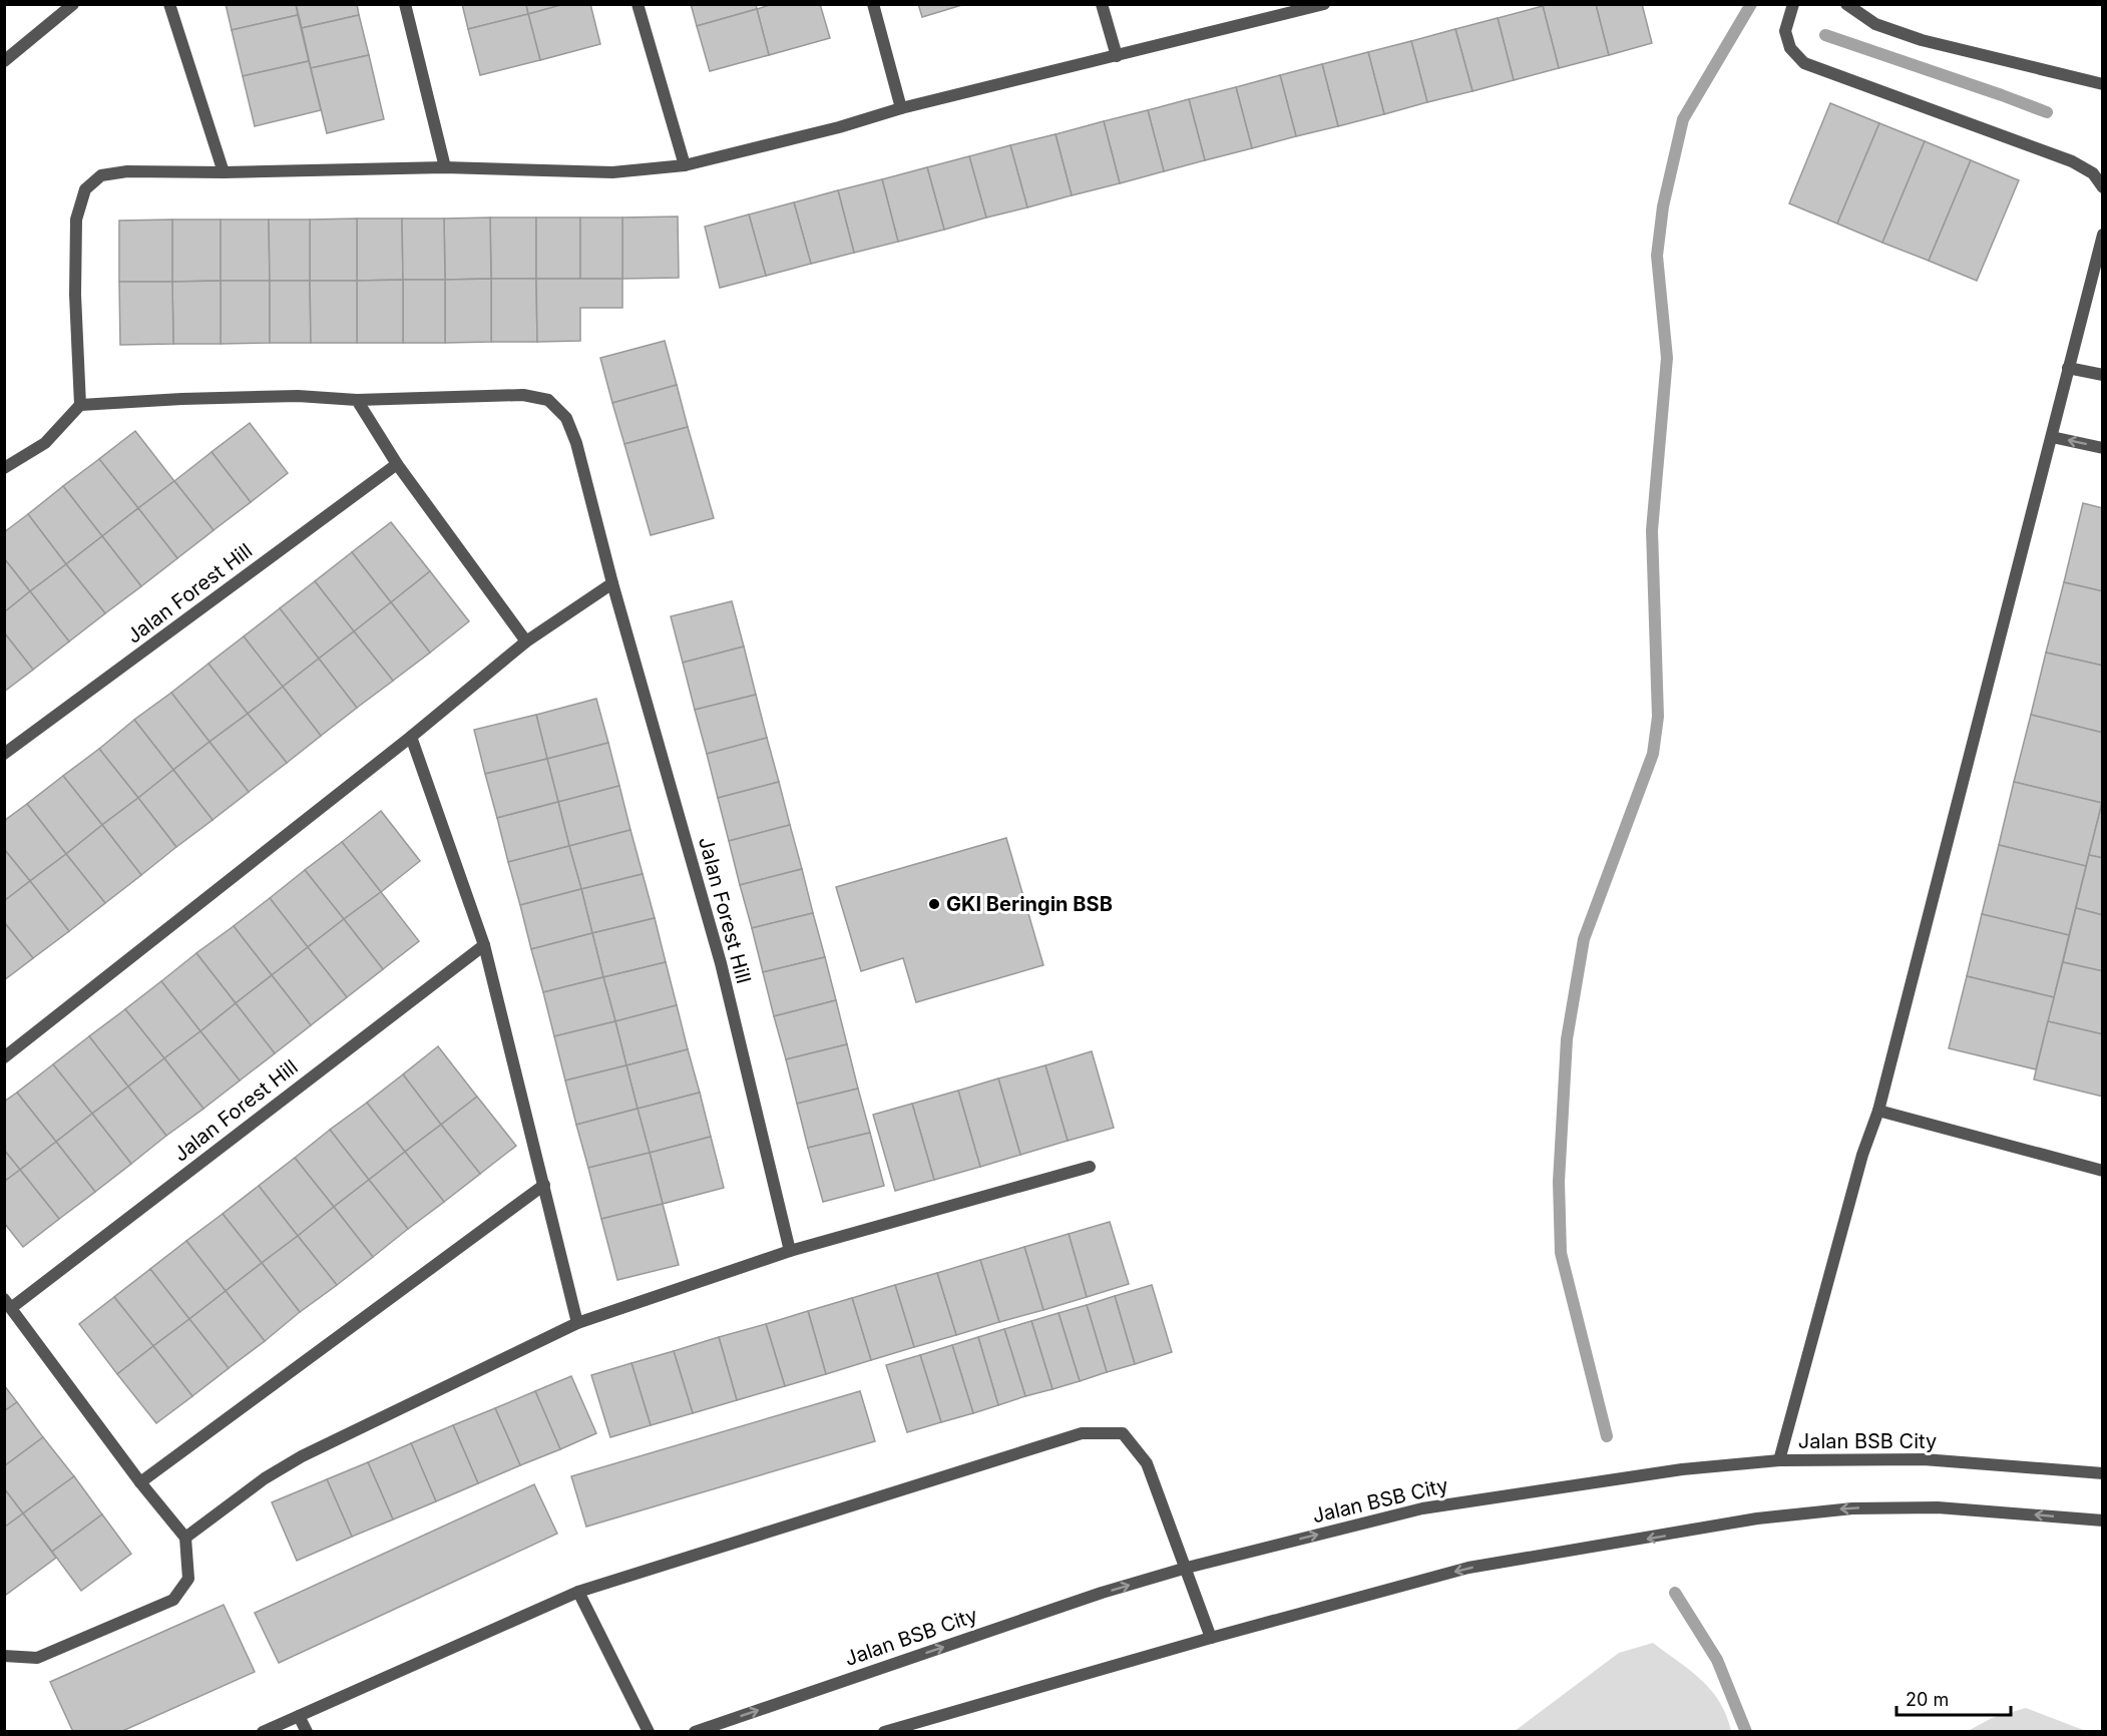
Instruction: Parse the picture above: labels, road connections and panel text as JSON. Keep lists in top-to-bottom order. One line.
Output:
{"streets":{"street":["Jalan Forest Hill","Jalan BSB City"]},"places":["GKI Beringin BSB"],"scale_bar":"20 m"}
